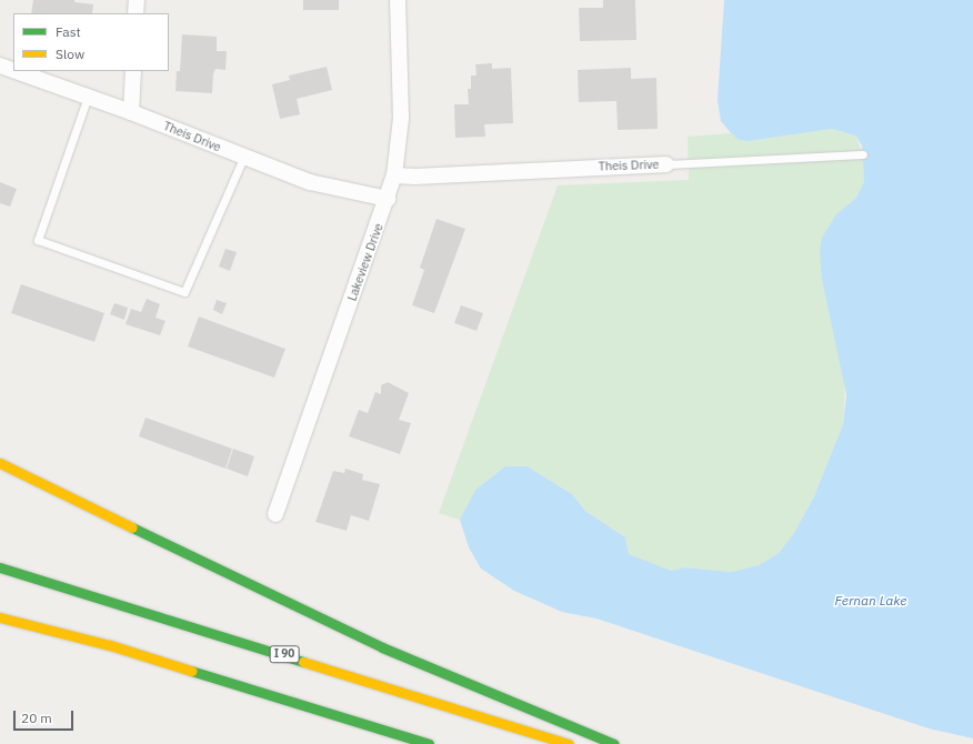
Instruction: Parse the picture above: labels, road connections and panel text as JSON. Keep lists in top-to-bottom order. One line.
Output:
{"streets":{"highway":["I 90"],"street":["Theis Drive","Lakeview Drive"]},"crossings":[["Theis Drive","Lakeview Drive"]],"water":["Fernan Lake"],"legend":["Fast","Slow"],"scale_bar":"20 m"}
